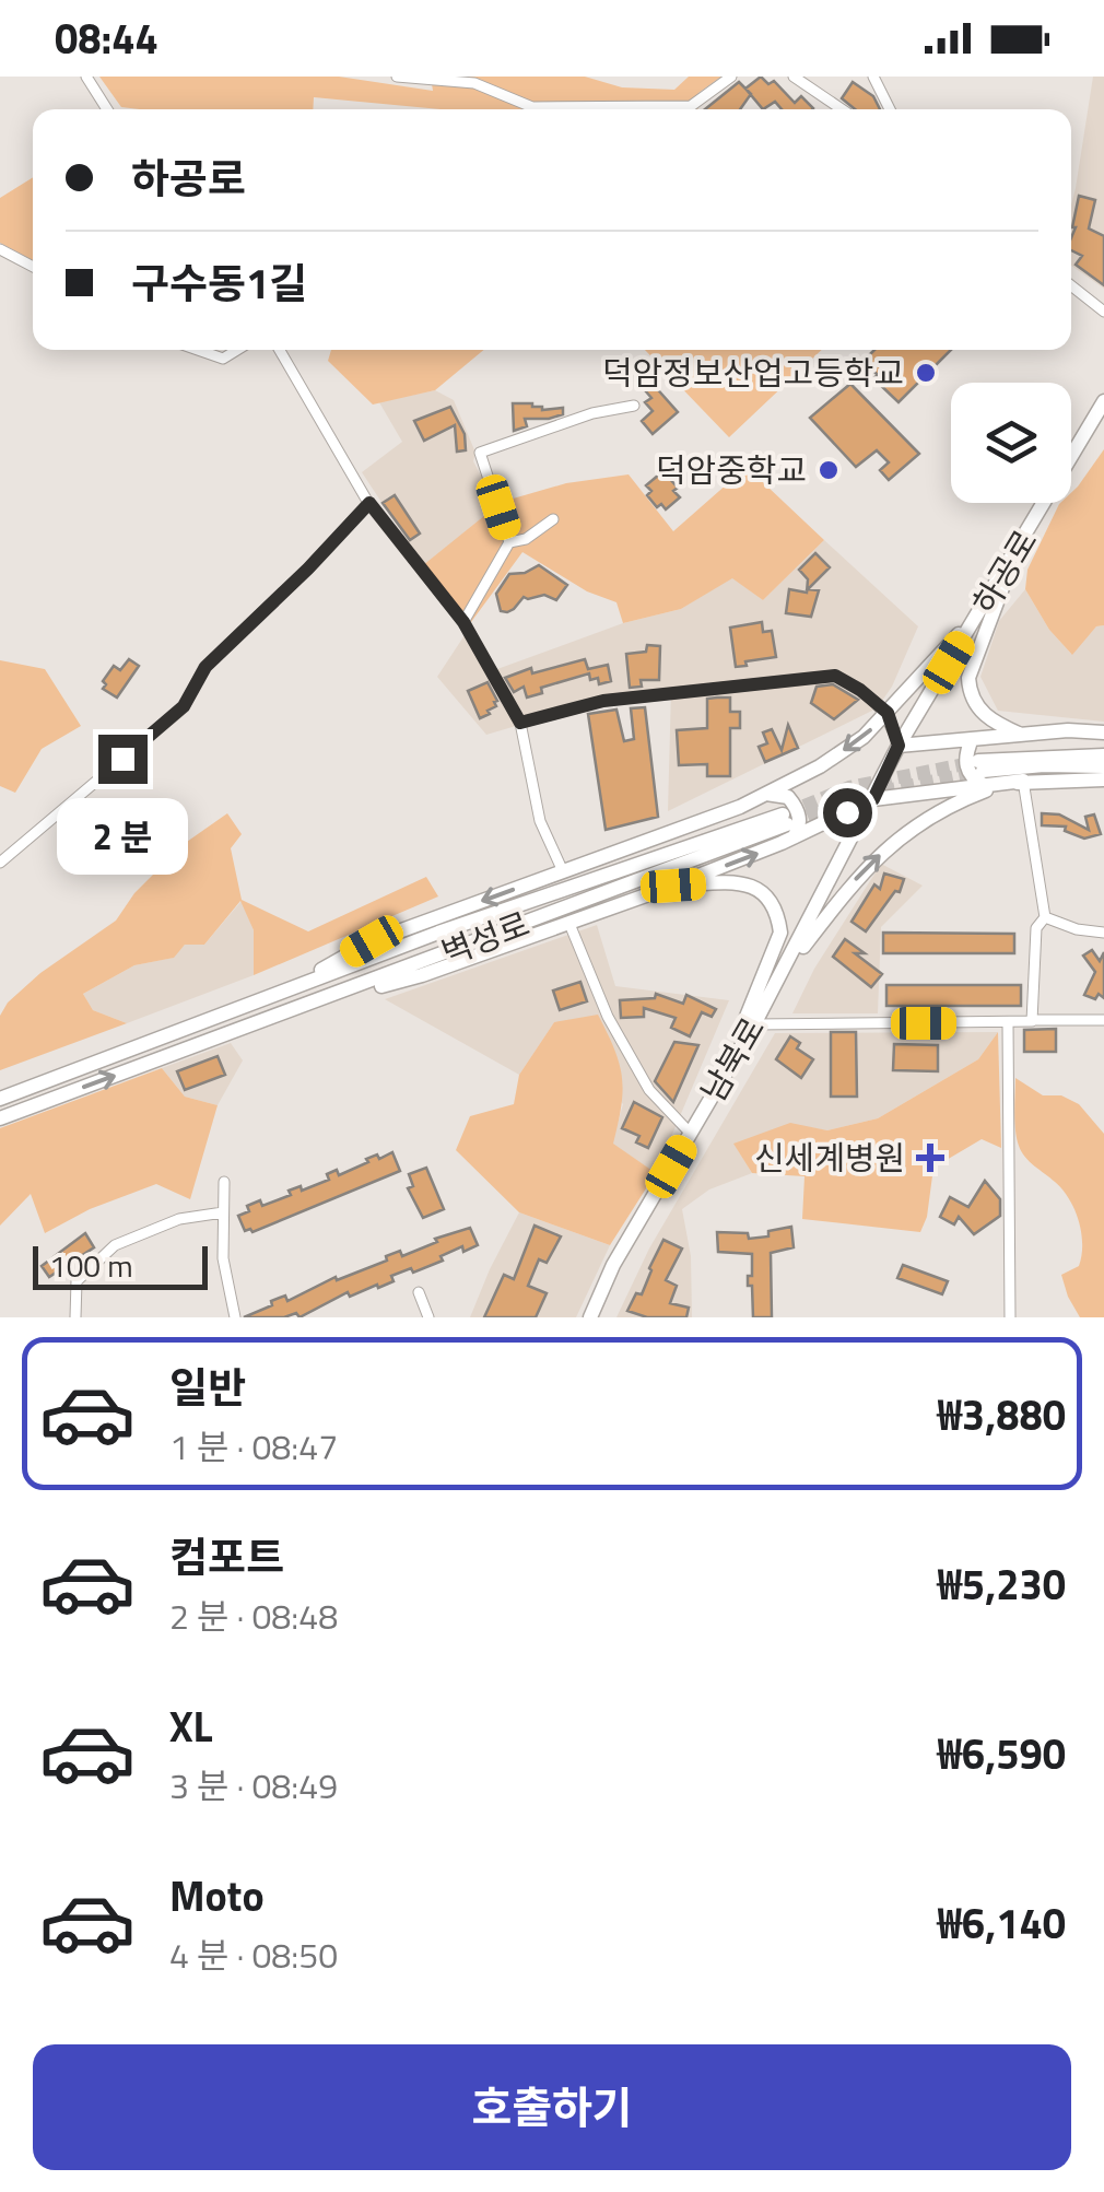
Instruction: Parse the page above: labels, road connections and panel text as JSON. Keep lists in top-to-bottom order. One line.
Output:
{"streets":{"main road":["하공로","벽성로","남북로"]},"crossings":[["하공로","남북로"],["벽성로","남북로"]],"places":{"other":["덕암정보산업고등학교","덕암중학교"],"health":["신세계병원"]},"scale_bar":"100 m","page":{"status":"08:44","banner":["하공로","구수동1길"],"bubble":"2 분","scale":"100 m","list":[{"name":"일반","note":"1 분 · 08:47","value":"₩3,880"},{"name":"컴포트","note":"2 분 · 08:48","value":"₩5,230"},{"name":"XL","note":"3 분 · 08:49","value":"₩6,590"},{"name":"Moto","note":"4 분 · 08:50","value":"₩6,140"}],"buttons":"호출하기"}}
